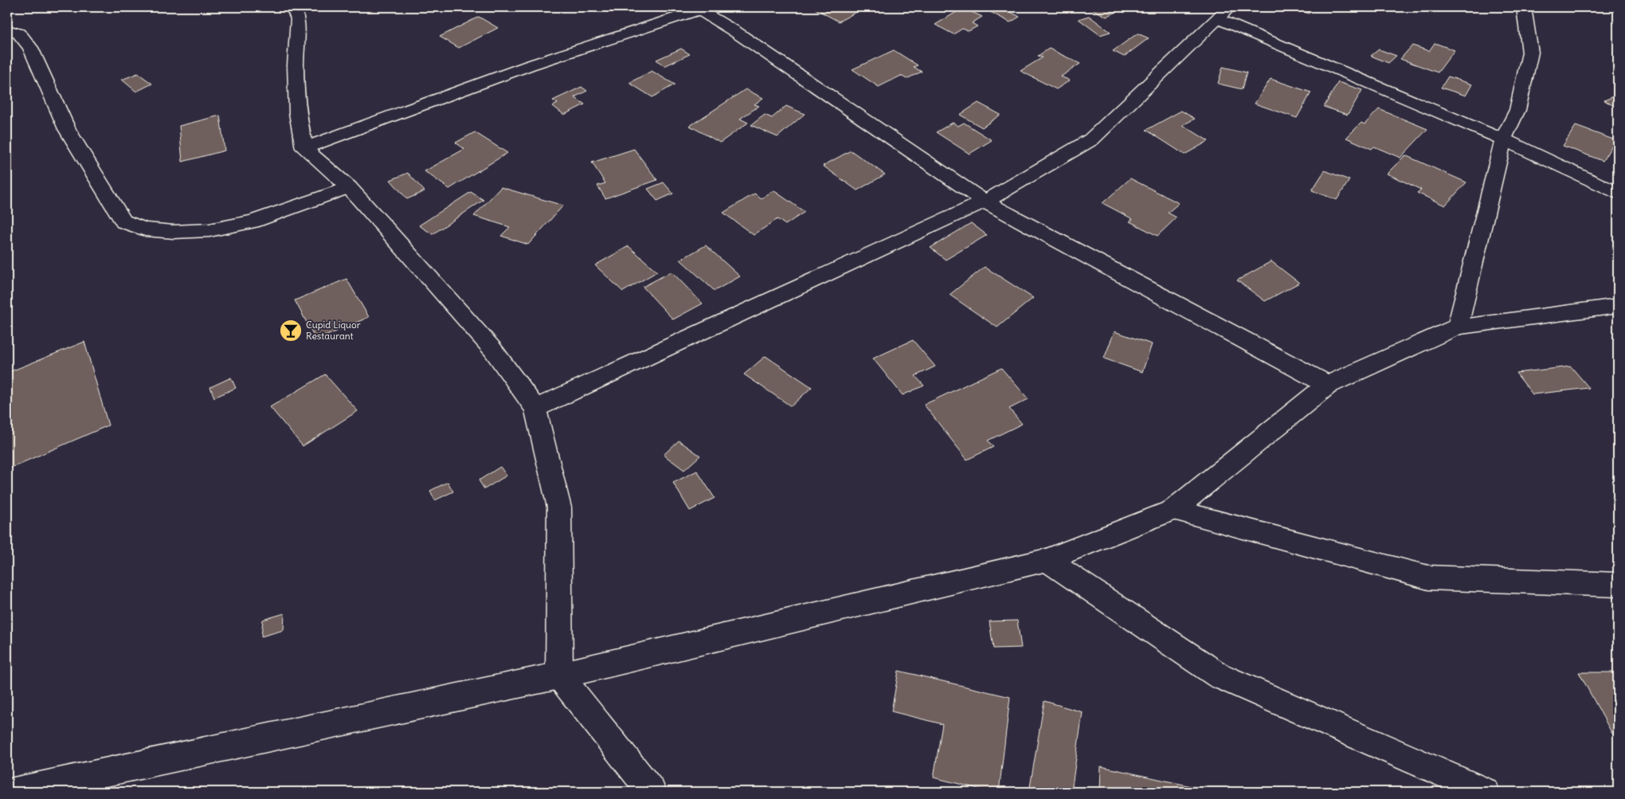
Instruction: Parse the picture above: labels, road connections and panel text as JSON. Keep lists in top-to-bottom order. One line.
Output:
{"places":{"bar":["Cupid Liquor Restaurant"]}}
